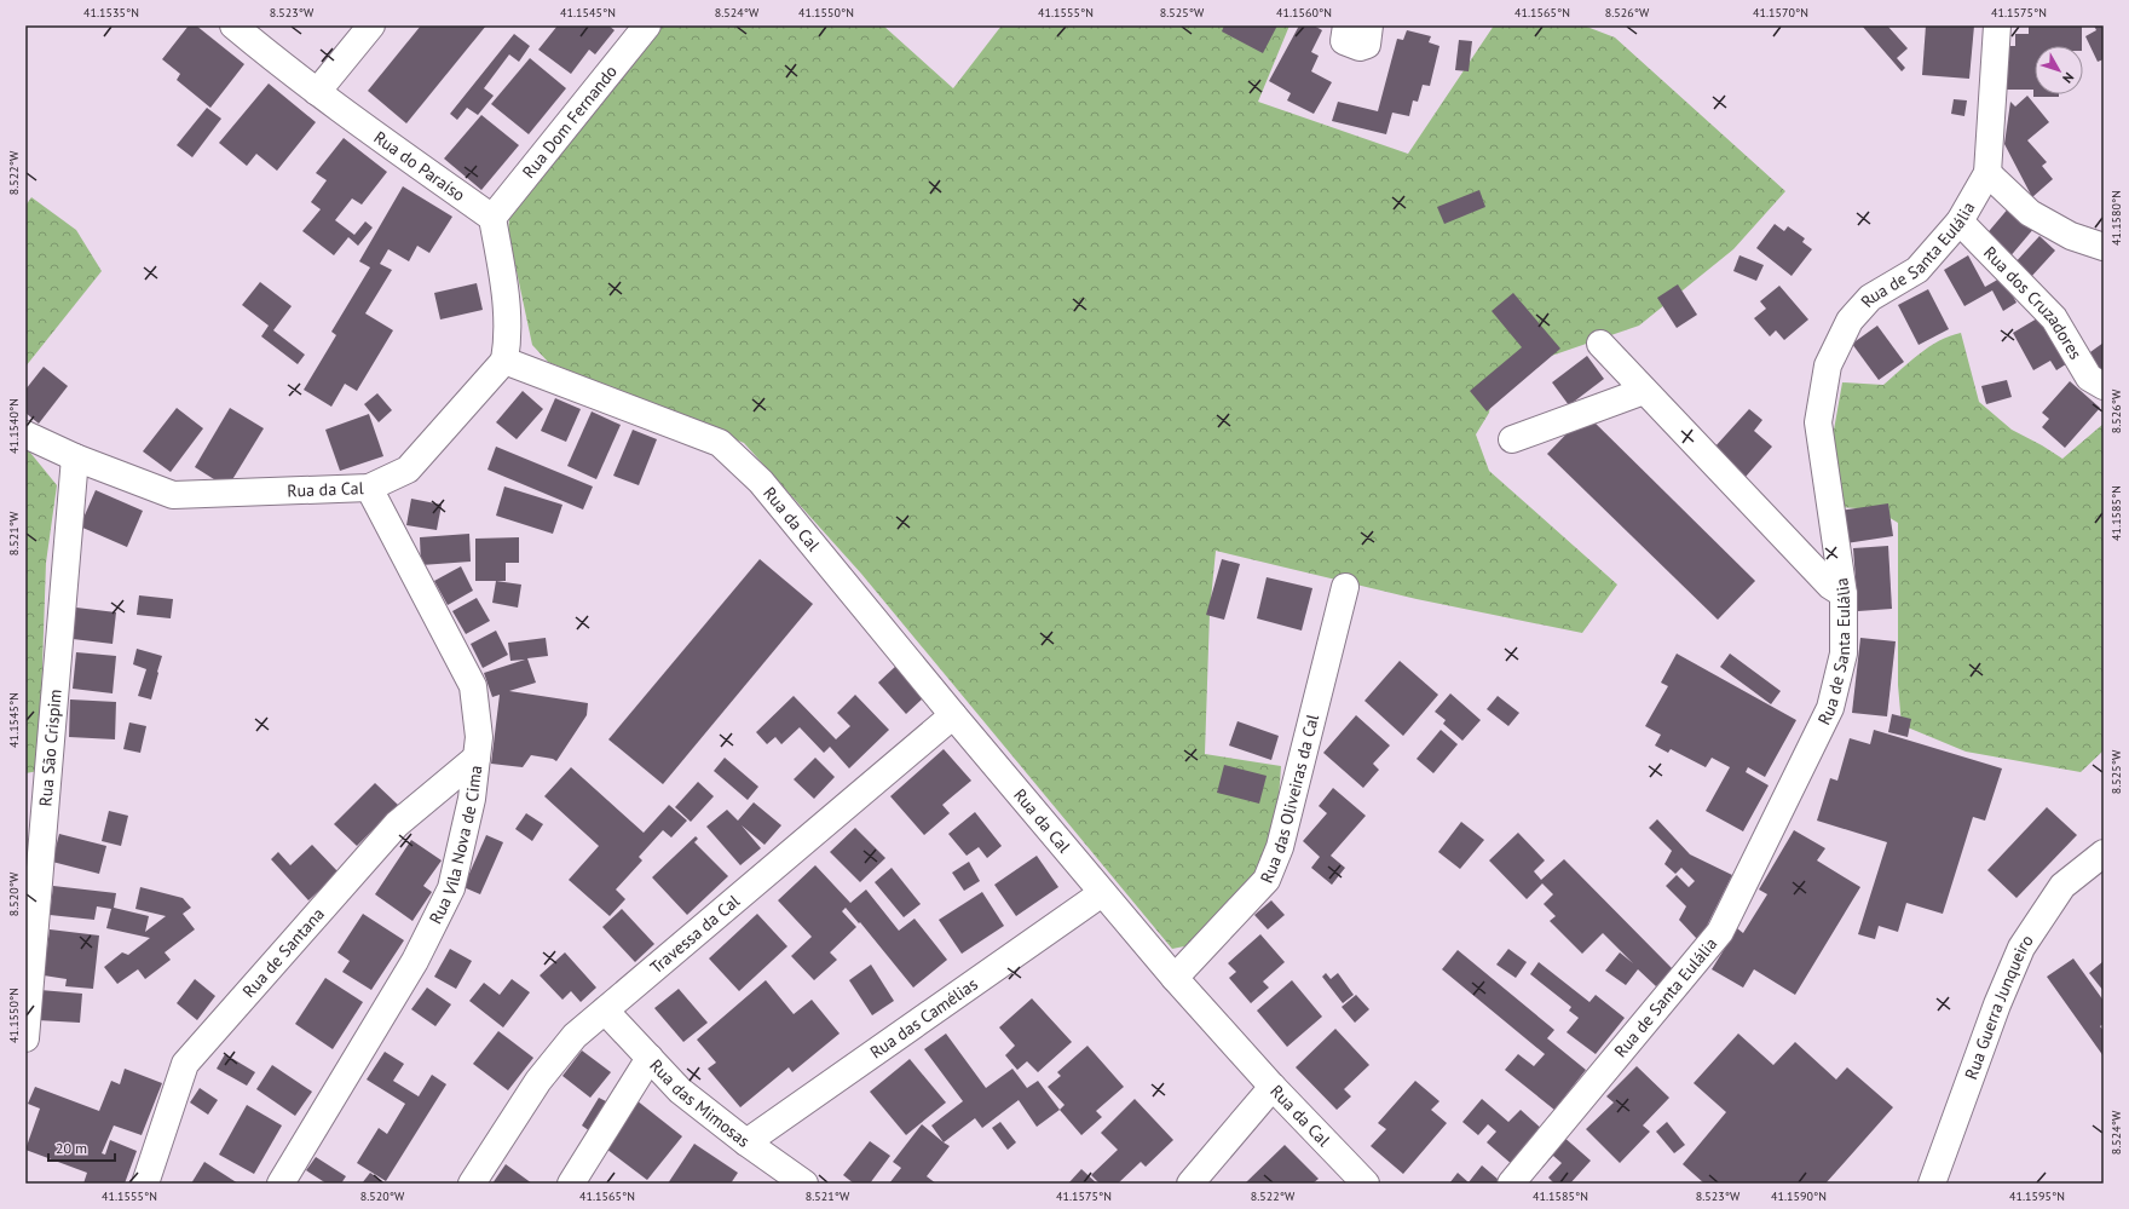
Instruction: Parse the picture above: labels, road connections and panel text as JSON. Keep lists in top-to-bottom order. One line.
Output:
{"streets":{"street":["Rua Dom Fernando","Rua do Paraíso","Rua de Santa Eulália","Rua dos Cruzadores","Rua da Cal","Rua São Crispim","Rua das Oliveiras da Cal","Rua Vila Nova de Cima","Travessa da Cal","Rua de Santana","Rua Guerra Junqueiro","Rua das Camélias","Rua das Mimosas"]},"crossings":[["Rua Dom Fernando","Rua do Paraíso"],["Rua de Santa Eulália","Rua dos Cruzadores"],["Rua da Cal","Rua São Crispim"],["Rua da Cal","Rua das Oliveiras da Cal"],["Rua da Cal","Rua Vila Nova de Cima"],["Rua da Cal","Travessa da Cal"],["Rua da Cal","Rua das Camélias"],["Rua Vila Nova de Cima","Rua de Santana"],["Travessa da Cal","Rua das Mimosas"],["Rua das Camélias","Rua das Mimosas"]],"scale_bar":"20 m","north":"bottom right","coordinates":["41.1535°N","8.523°W","41.1545°N","8.524°W","41.1550°N","41.1555°N","8.525°W","41.1560°N","41.1565°N","8.526°W","41.1570°N","41.1575°N","8.522°W","41.1580°N","41.1540°N","41.1585°N","8.521°W","8.520°W","41.1590°N","41.1595°N"]}
